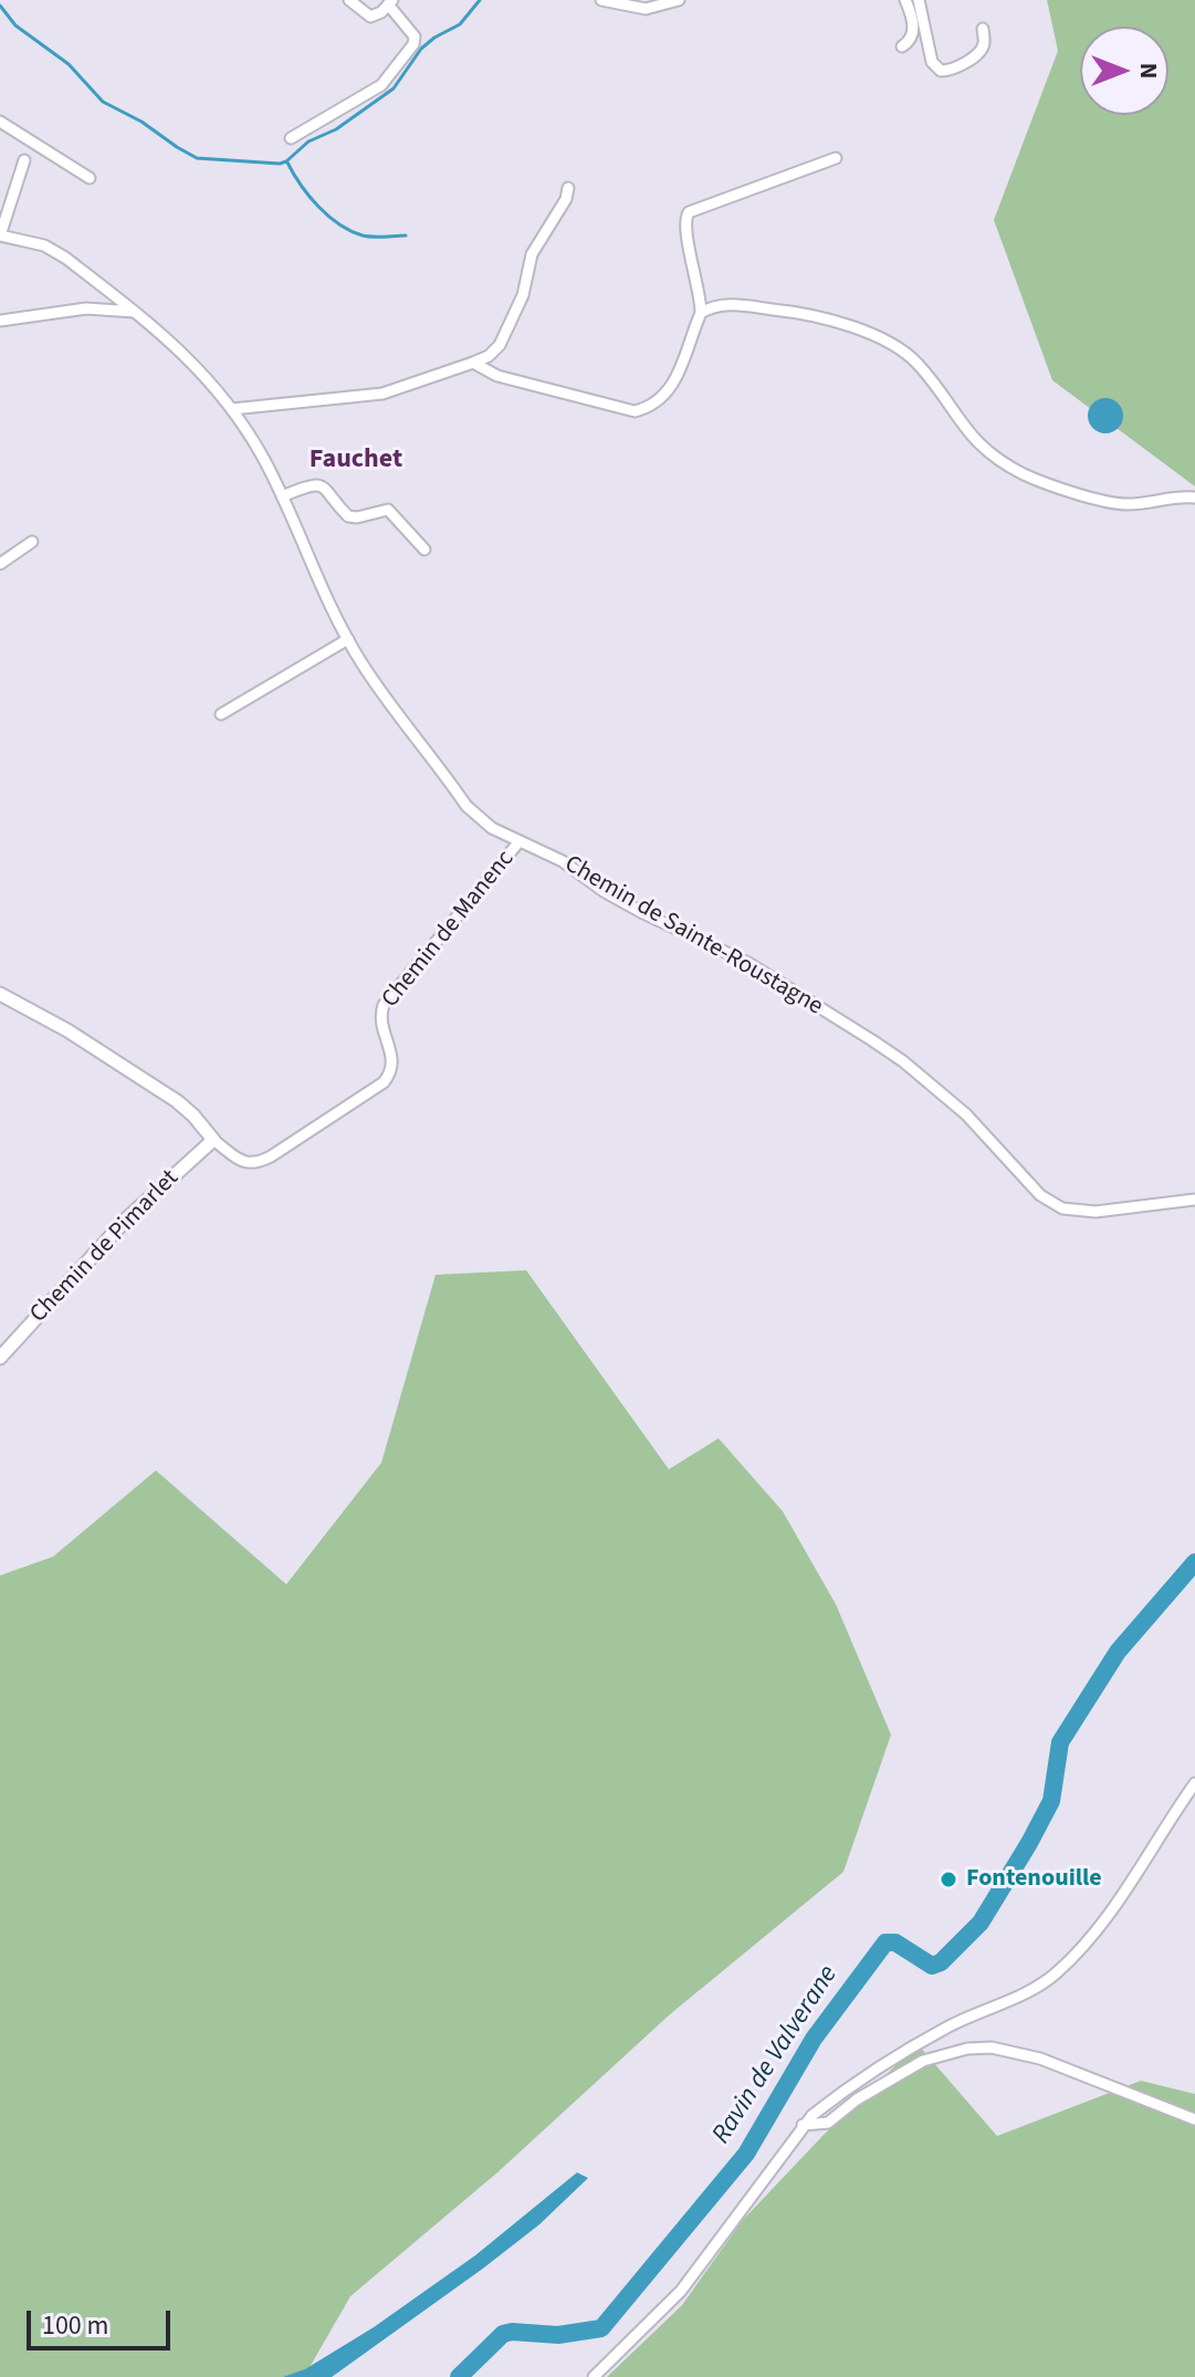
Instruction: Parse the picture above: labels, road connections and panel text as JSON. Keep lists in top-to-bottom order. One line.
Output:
{"streets":{"street":["Chemin de Manenc","Chemin de Sainte-Roustagne","Chemin de Pimarlet"]},"crossings":[["Chemin de Manenc","Chemin de Sainte-Roustagne"],["Chemin de Manenc","Chemin de Pimarlet"]],"districts":["Fauchet"],"water":["Ravin de Valverane"],"places":["Fontenouille"],"scale_bar":"100 m","north":"right"}
